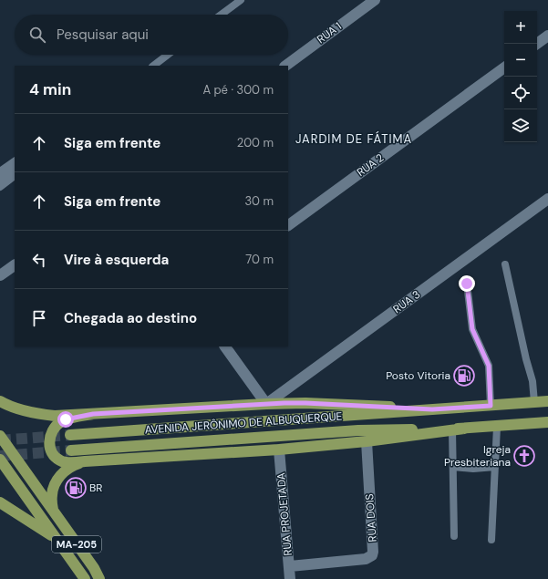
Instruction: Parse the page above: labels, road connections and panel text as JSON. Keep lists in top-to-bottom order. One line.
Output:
{"streets":{"main road":["AVENIDA JERÔNIMO DE ALBUQUERQUE","MA-205"],"street":["RUA 1","RUA 2","RUA 3","RUA PROJETADA","RUA DOIS"]},"crossings":[["RUA PROJETADA","RUA DOIS"]],"districts":["JARDIM DE FÁTIMA"],"places":{"fuel station":["Posto Vitoria","BR"],"church":["Igreja Presbiteriana"]},"page":{"map_buttons":["+","−"],"search":"Pesquisar aqui","heading":["4 min","A pé · 300 m"],"list":[["Siga em frente","200 m"],["Siga em frente","30 m"],["Vire à esquerda","70 m"],"Chegada ao destino"]}}
